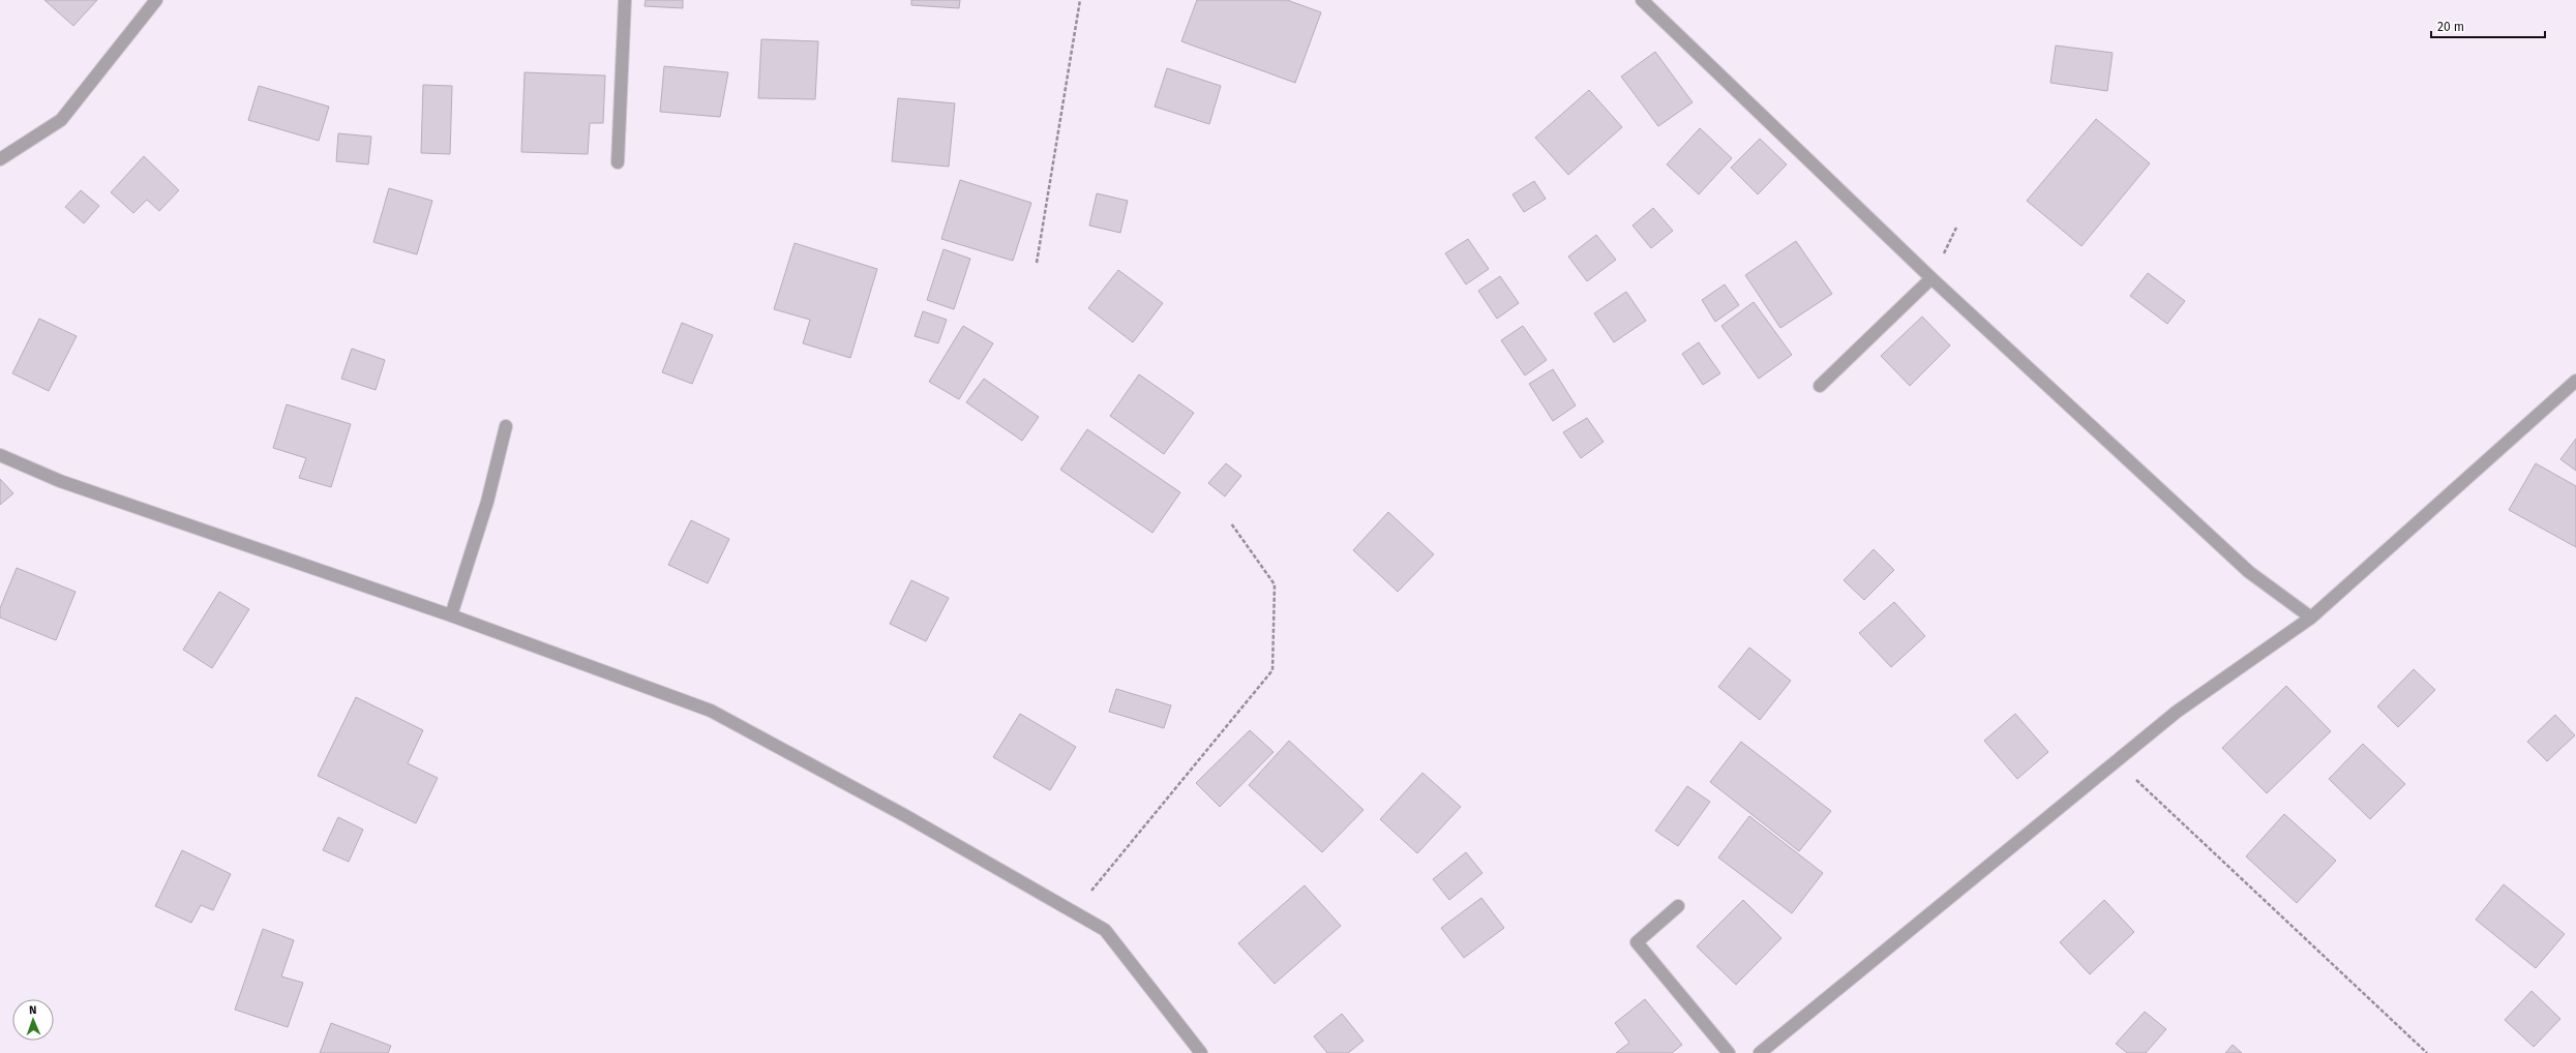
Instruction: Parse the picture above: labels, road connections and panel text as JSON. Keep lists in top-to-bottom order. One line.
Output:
{"scale_bar":"20 m","north":"top"}
